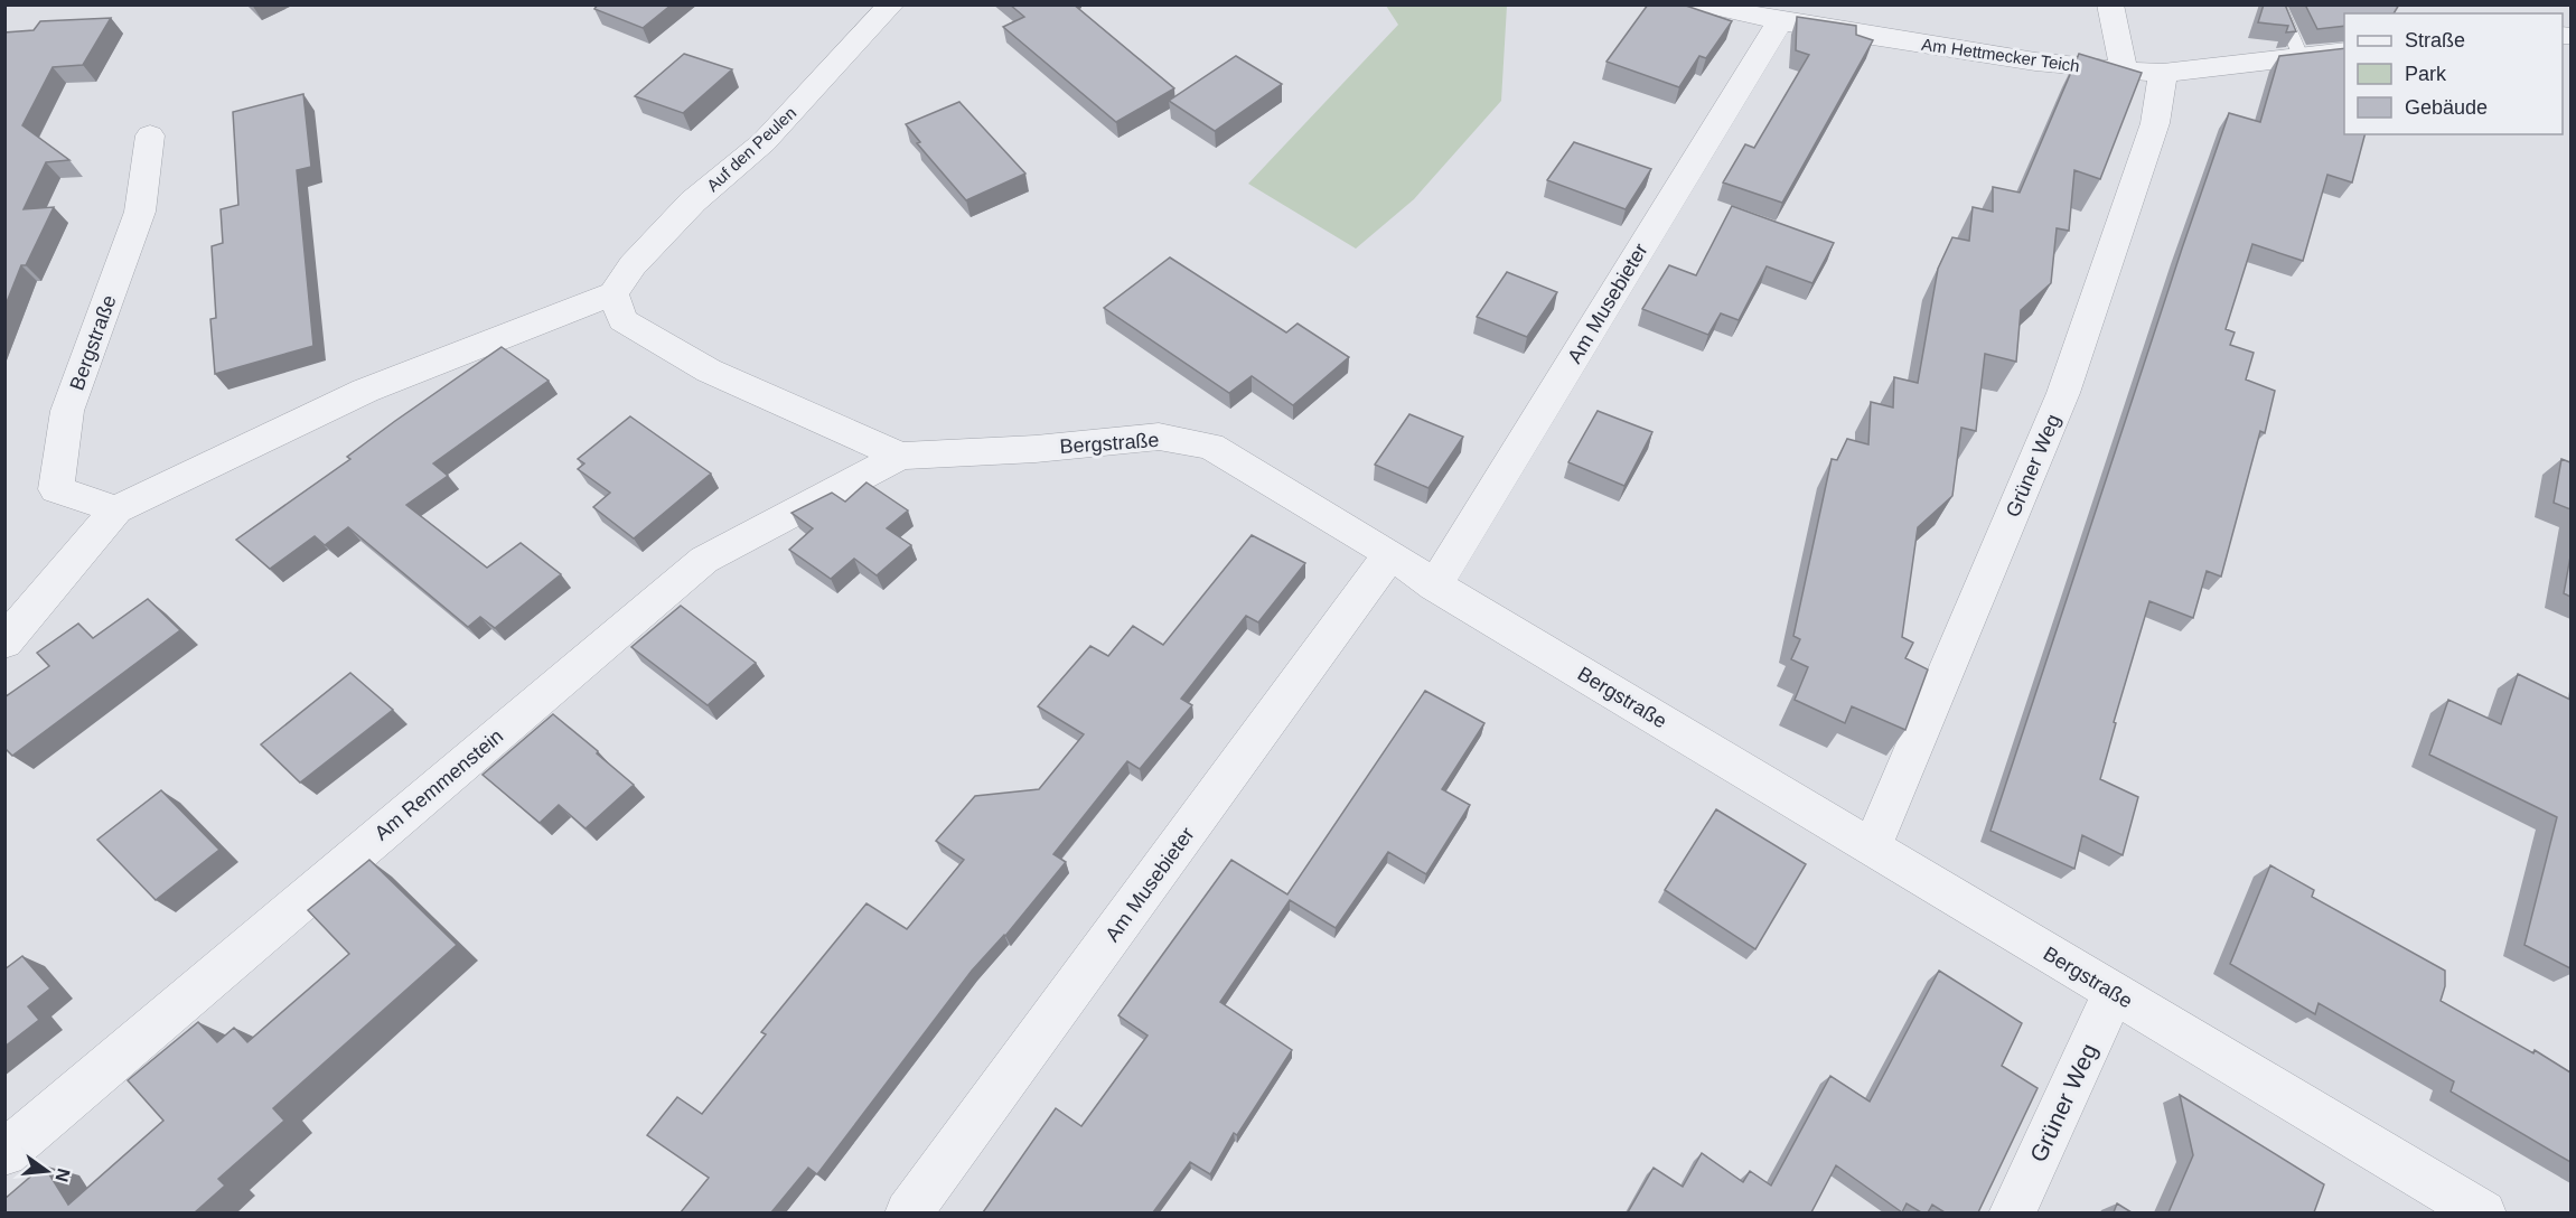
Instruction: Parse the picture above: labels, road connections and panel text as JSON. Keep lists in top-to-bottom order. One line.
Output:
{"streets":{"street":["Am Hettmecker Teich","Auf den Peulen","Am Musebieter","Bergstraße","Grüner Weg","Am Remmenstein"]},"crossings":[["Am Hettmecker Teich","Am Musebieter"],["Am Hettmecker Teich","Grüner Weg"],["Auf den Peulen","Bergstraße"],["Am Musebieter","Bergstraße"],["Bergstraße","Grüner Weg"],["Bergstraße","Am Remmenstein"]],"legend":["Straße","Park","Gebäude"],"north":"right"}
